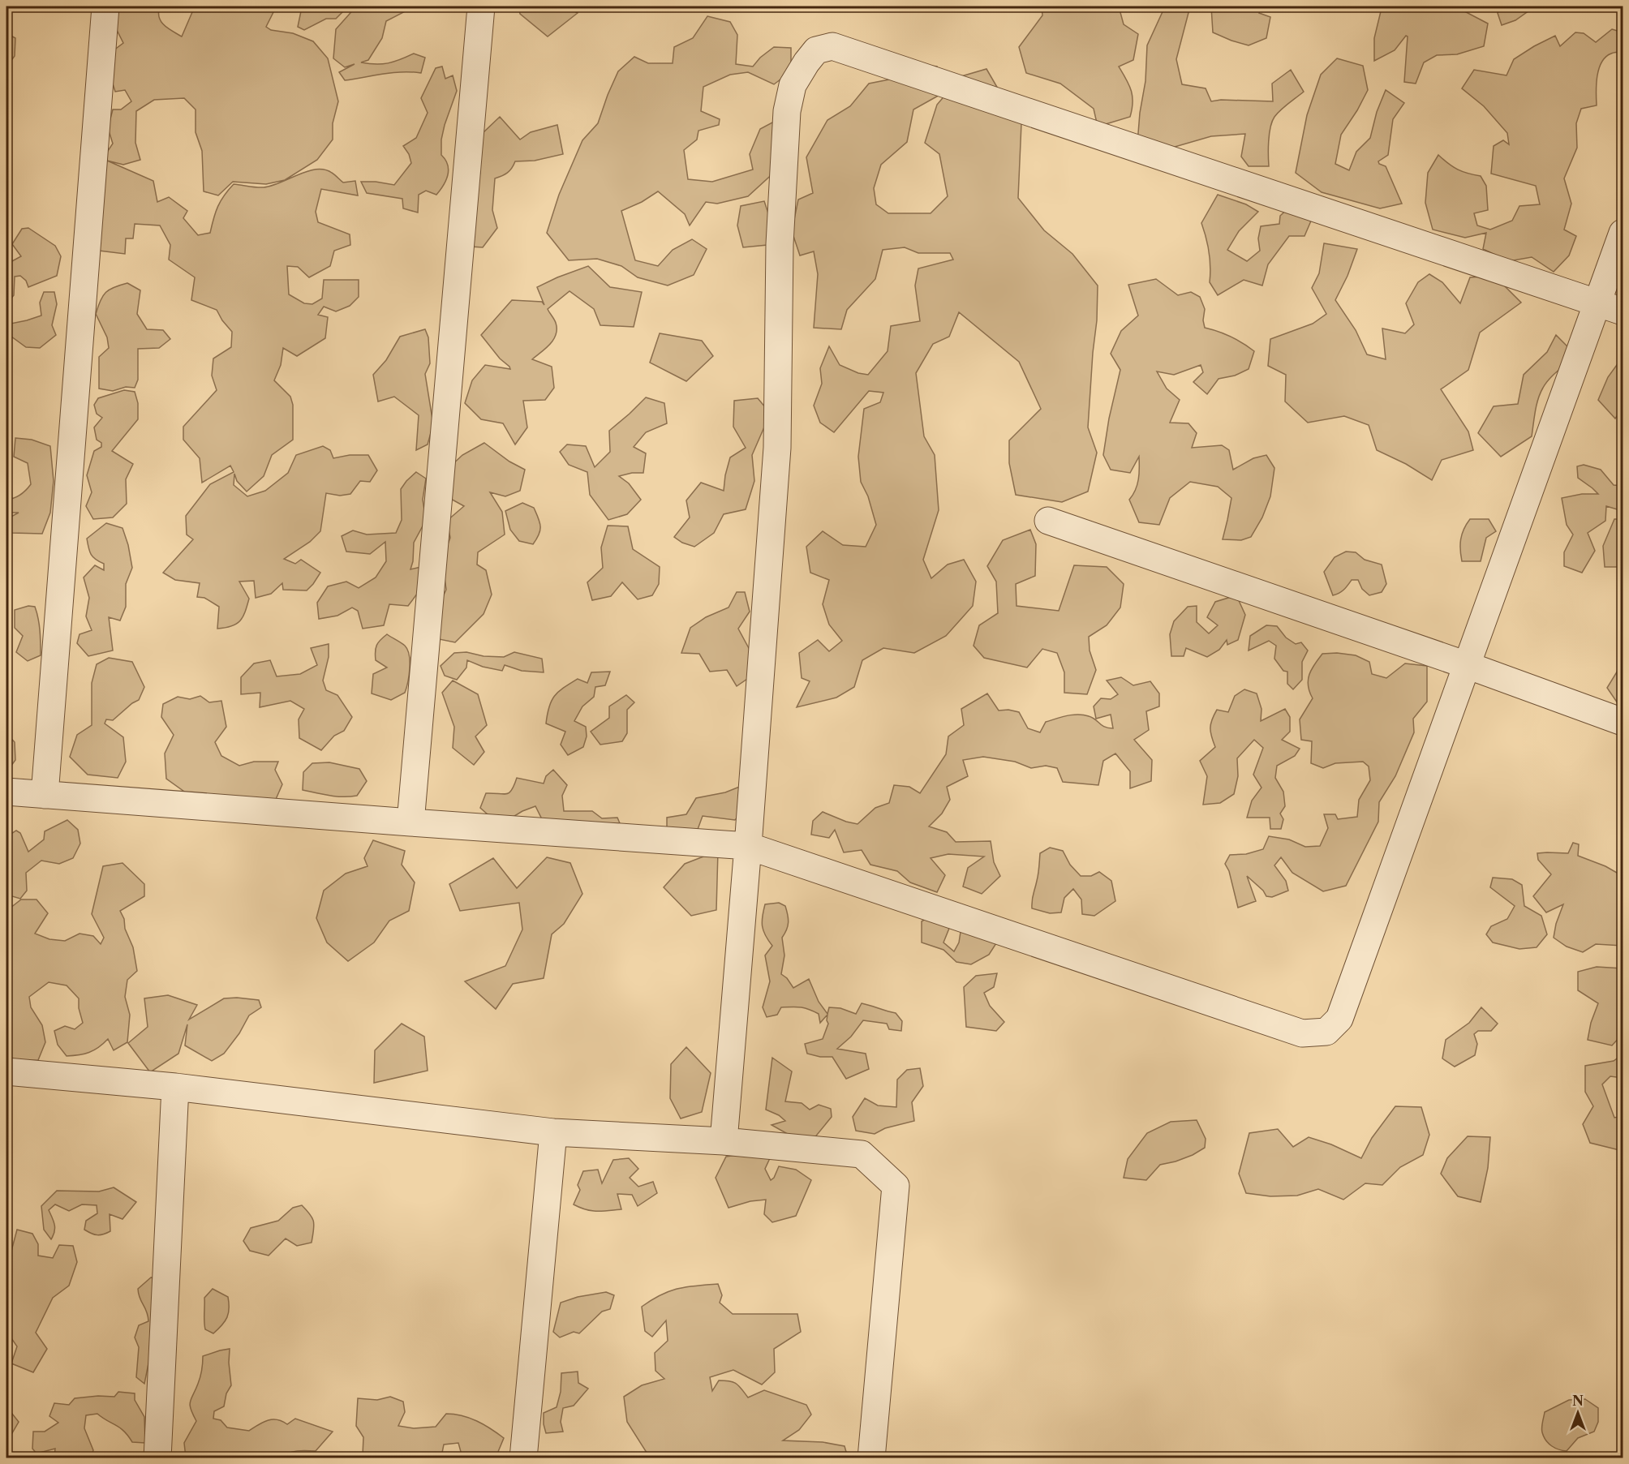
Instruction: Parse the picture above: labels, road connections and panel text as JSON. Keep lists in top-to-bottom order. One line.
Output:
{"north":"top"}
